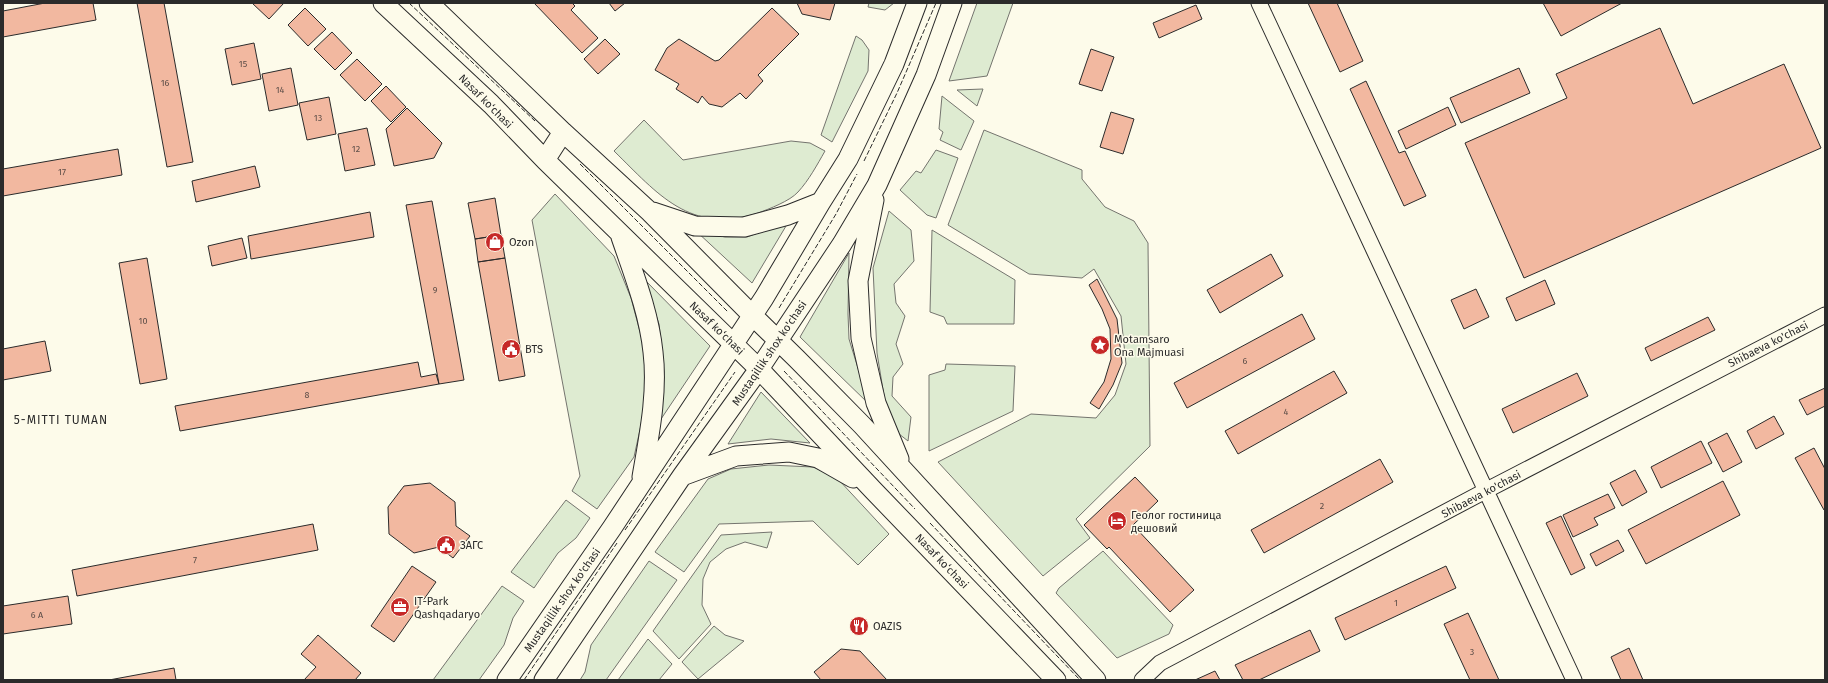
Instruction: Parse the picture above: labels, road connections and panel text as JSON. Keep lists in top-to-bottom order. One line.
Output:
{"streets":{"main road":["Nasaf ko‘chasi","Mustaqillik shox ko'chasi"],"street":["Shibaeva ko'chasi"]},"crossings":[["Nasaf ko‘chasi","Mustaqillik shox ko'chasi"]],"districts":["5-MITTI TUMAN"],"places":{"shop":["Ozon"],"place":["Motamsaro Ona Majmuasi"],"public building":["BTS","ЗАГС"],"hotel":["Геолог гостиница дешовий"],"office":["IT-Park Qashqadaryo"],"restaurant":["OAZIS"]},"house_numbers":["15","16","14","13","12","17","9","10","6","8","4","2","7","1","6 А","3"]}
